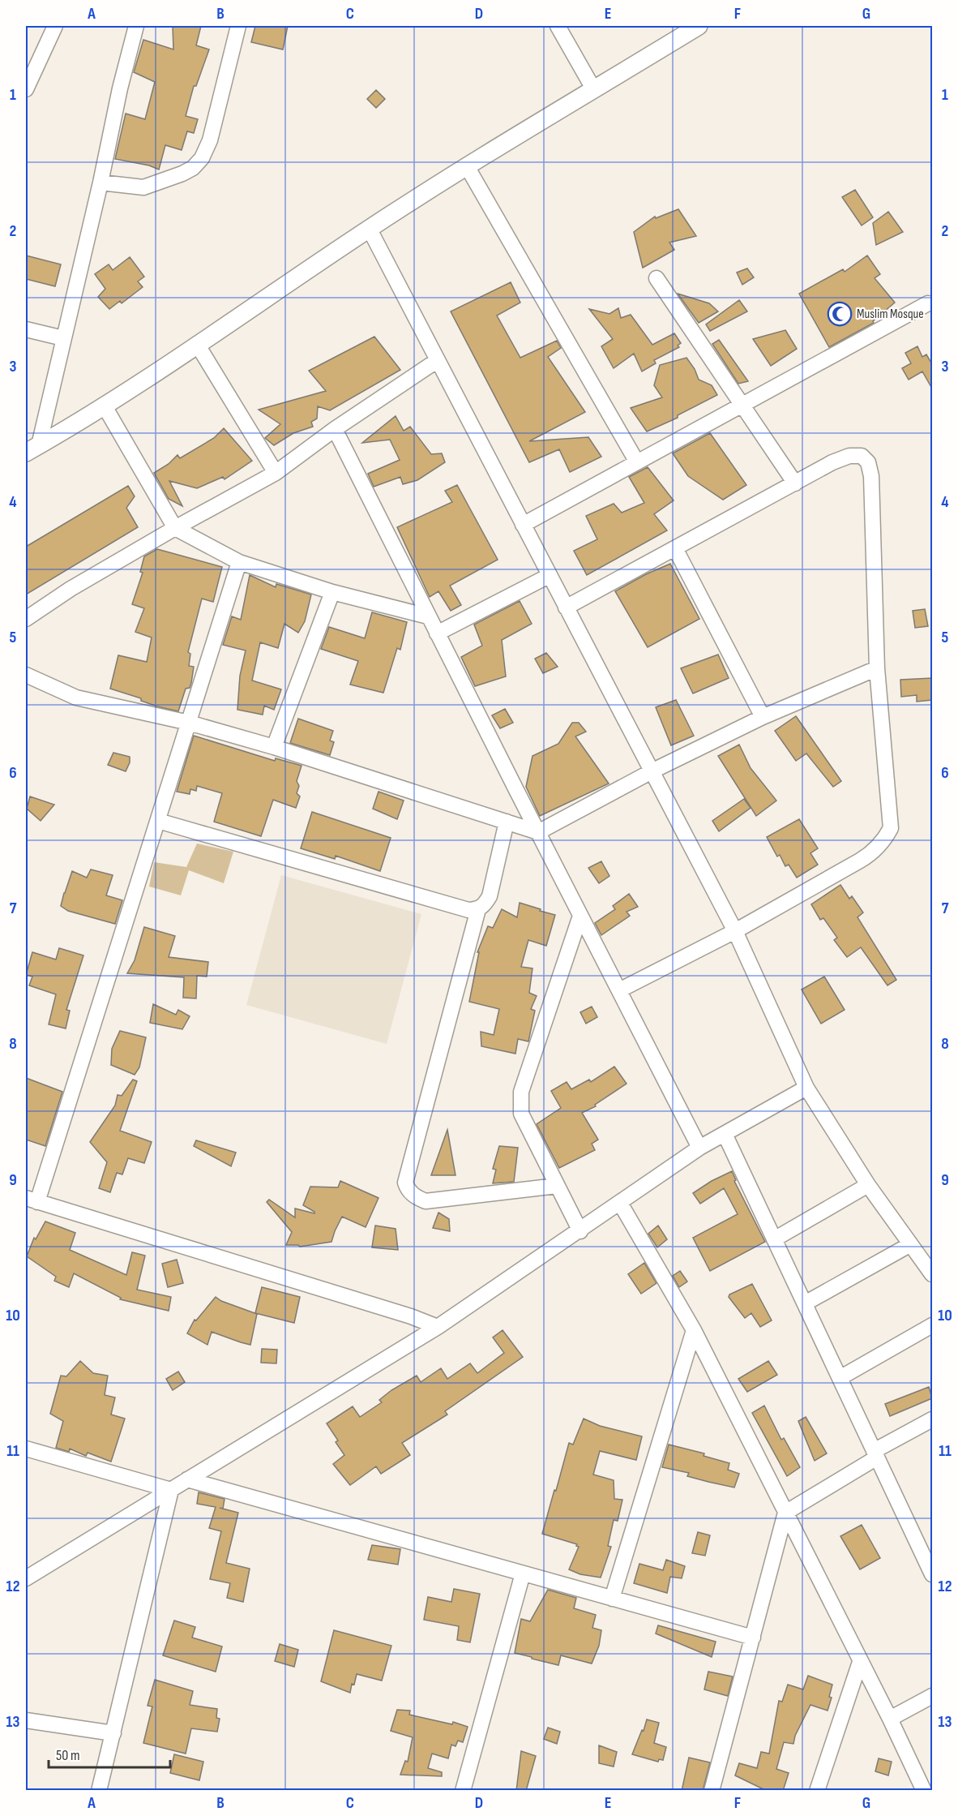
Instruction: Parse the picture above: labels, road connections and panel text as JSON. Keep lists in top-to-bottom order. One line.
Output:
{"places":{"mosque":["Muslim Mosque"]},"scale_bar":"50 m","grid":{"columns":["A","B","C","D","E","F","G"],"rows":["1","2","3","4","5","6","7","8","9","10","11","12","13"]}}
